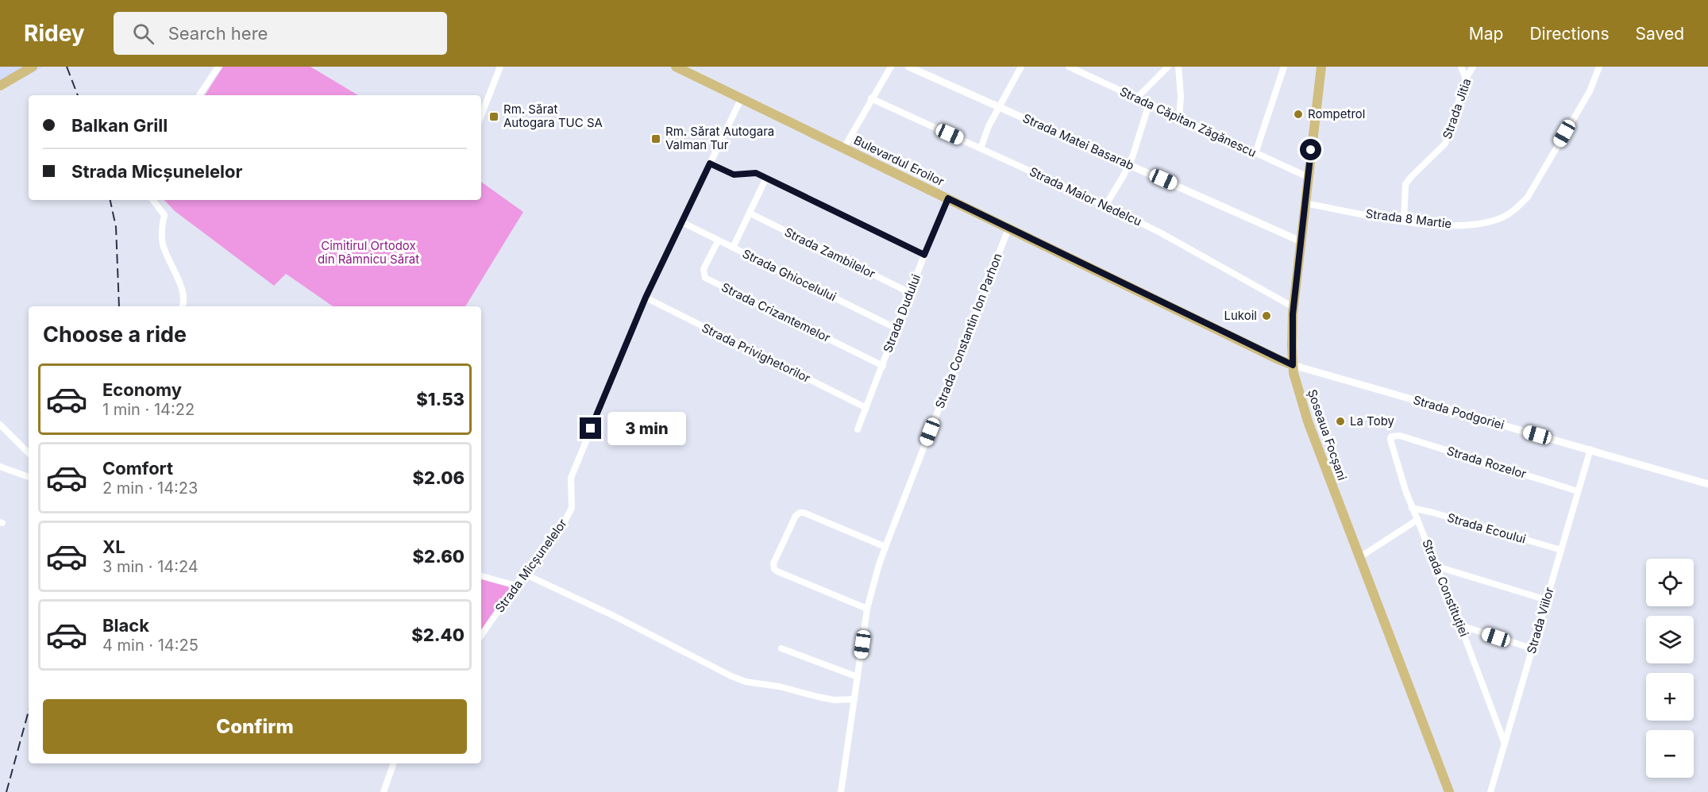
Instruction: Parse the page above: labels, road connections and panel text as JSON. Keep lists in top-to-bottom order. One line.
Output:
{"streets":{"main road":["Bulevardul Eroilor","Șoseaua Focșani"],"street":["Strada Jitia","Strada Căpitan Zăgănescu","Strada Matei Basarab","Strada Maior Nedelcu","Strada 8 Martie","Strada Zambilelor","Strada Ghiocelului","Strada Crizantemelor","Strada Dudului","Strada Constantin Ion Parhon","Strada Privighetorilor","Strada Podgoriei","Strada Rozelor","Strada Ecoului","Strada Micșunelelor","Strada Constituției","Strada Viilor"]},"crossings":[["Strada Jitia","Strada 8 Martie"],["Strada Căpitan Zăgănescu","Șoseaua Focșani"],["Strada Matei Basarab","Șoseaua Focșani"],["Bulevardul Eroilor","Strada Dudului"],["Bulevardul Eroilor","Strada Constantin Ion Parhon"],["Bulevardul Eroilor","Strada Podgoriei"],["Bulevardul Eroilor","Șoseaua Focșani"],["Bulevardul Eroilor","Strada Micșunelelor"],["Strada Maior Nedelcu","Șoseaua Focșani"],["Strada 8 Martie","Șoseaua Focșani"],["Strada Zambilelor","Strada Dudului"],["Strada Ghiocelului","Strada Crizantemelor"],["Strada Ghiocelului","Strada Dudului"],["Strada Ghiocelului","Strada Micșunelelor"],["Strada Crizantemelor","Strada Dudului"],["Strada Dudului","Strada Privighetorilor"],["Strada Privighetorilor","Strada Micșunelelor"],["Strada Podgoriei","Șoseaua Focșani"],["Strada Podgoriei","Strada Viilor"],["Strada Rozelor","Strada Constituției"],["Strada Rozelor","Strada Viilor"],["Strada Ecoului","Strada Constituției"],["Strada Ecoului","Strada Viilor"],["Strada Constituției","Strada Viilor"]],"parks":["Cimitirul Ortodox din Râmnicu Sărat"],"places":{"other":["Rompetrol","Lukoil","La Toby"],"transit":["Rm. Sărat Autogara TUC SA","Rm. Sărat Autogara Valman Tur"]},"page":{"header":"Ridey","search":"Search here","nav":["Map","Directions","Saved"],"banner":["Balkan Grill","Strada Micșunelelor"],"heading":"Choose a ride","list":[{"name":"Economy","note":"1 min · 14:22","value":"$1.53"},{"name":"Comfort","note":"2 min · 14:23","value":"$2.06"},{"name":"XL","note":"3 min · 14:24","value":"$2.60"},{"name":"Black","note":"4 min · 14:25","value":"$2.40"}],"bubble":"3 min","map_buttons":["+","−"],"buttons":"Confirm"}}
